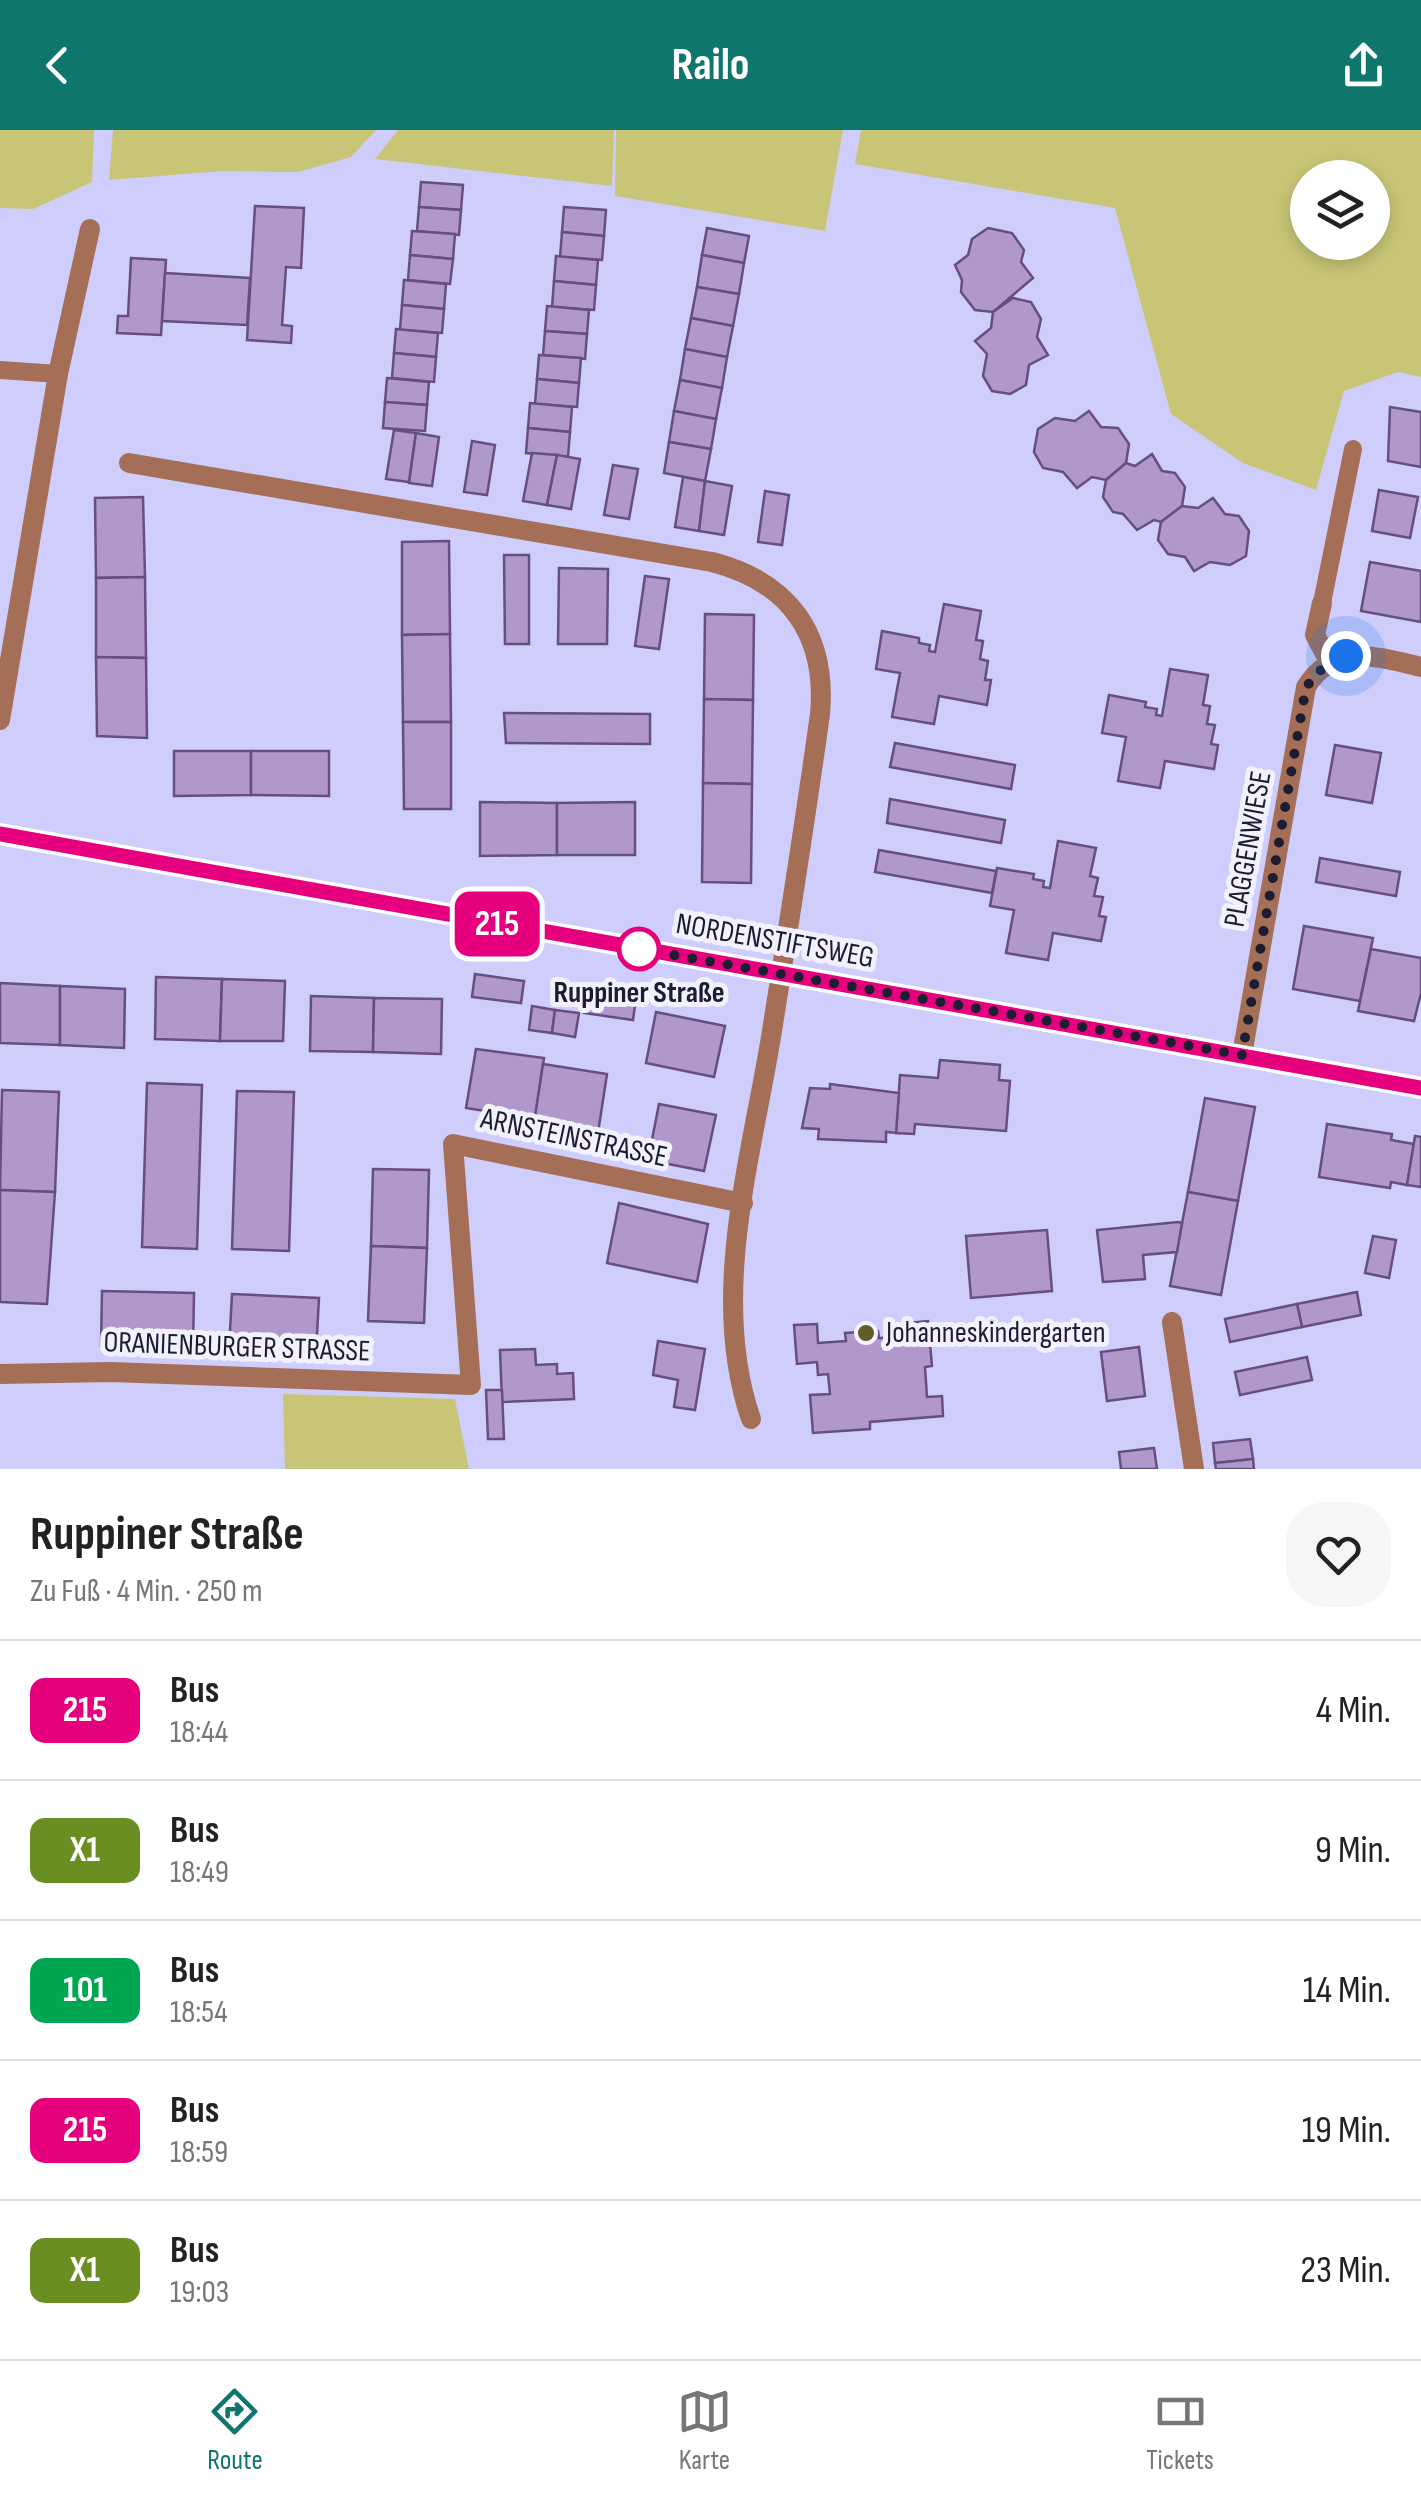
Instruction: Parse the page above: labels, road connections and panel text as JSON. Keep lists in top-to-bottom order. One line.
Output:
{"streets":{"street":["PLAGGENWIESE","NORDENSTIFTSWEG","ARNSTEINSTRASSE","ORANIENBURGER STRASSE"]},"crossings":[["PLAGGENWIESE","NORDENSTIFTSWEG"],["ARNSTEINSTRASSE","ORANIENBURGER STRASSE"]],"places":["Ruppiner Straße","Johanneskindergarten"],"lines":["bus line 215"],"page":{"header":"Railo","on_map":"215","heading":["Ruppiner Straße","Zu Fuß · 4 Min. · 250 m"],"list":[{"mark":"215","name":"Bus","note":"18:44","value":"4 Min."},{"mark":"X1","name":"Bus","note":"18:49","value":"9 Min."},{"mark":"101","name":"Bus","note":"18:54","value":"14 Min."},{"mark":"215","name":"Bus","note":"18:59","value":"19 Min."},{"mark":"X1","name":"Bus","note":"19:03","value":"23 Min."}],"tabs":["Route","Karte","Tickets"]}}
